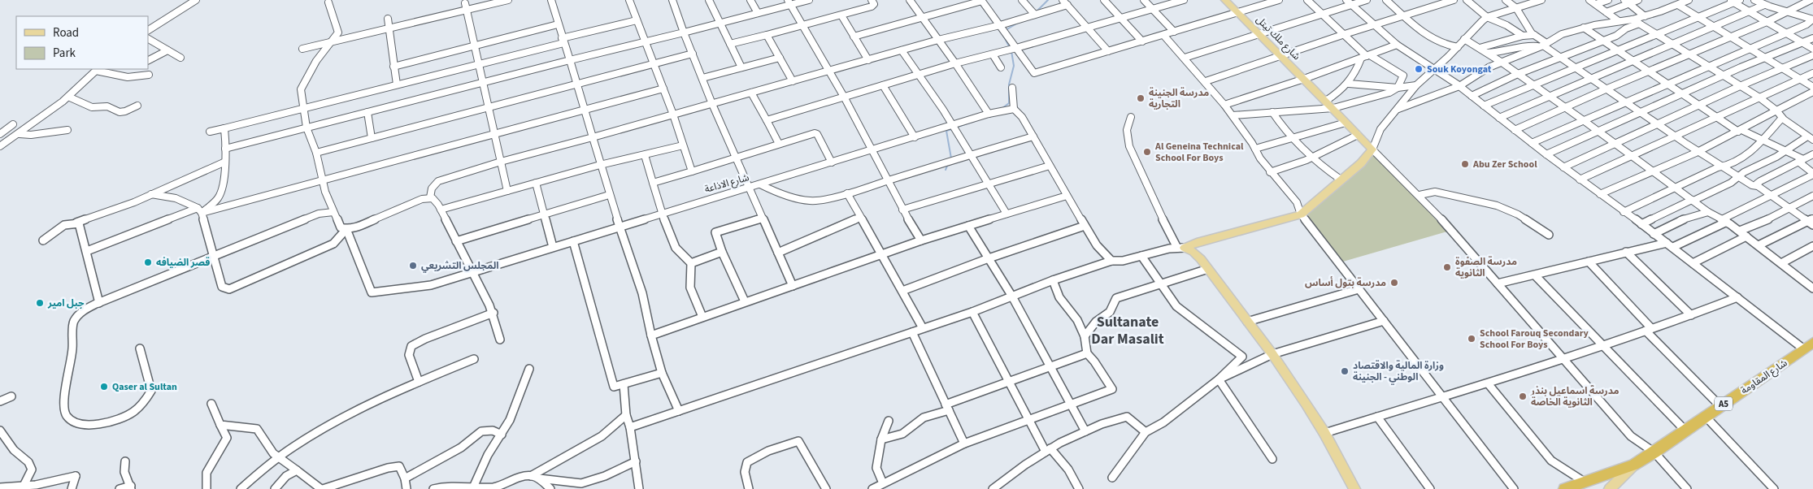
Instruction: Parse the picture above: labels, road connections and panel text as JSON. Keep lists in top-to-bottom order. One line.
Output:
{"streets":{"highway":["شارع المقاومة","A5"],"main road":["شارع ملك تيتل"],"street":["شارع الاذاعة"]},"crossings":[["شارع المقاومة","A5"]],"districts":["Sultanate Dar Masalit"],"places":["Souk Koyongat","مدرسة الجنينة التجارية","Al Geneina Technical School For Boys","Abu Zer School","قصر الضيافه","المجلس التشريعي","مدرسة الصفوة الثانوية","مدرسة بتول أساس","جبل امير","School Farouq Secondary School For Boys","وزارة المالية والاقتصاد الوطني - الجنينة","Qaser al Sultan","مدرسة اسماعيل بنذر الثانوية الخاصة"],"legend":["Road","Park"]}
